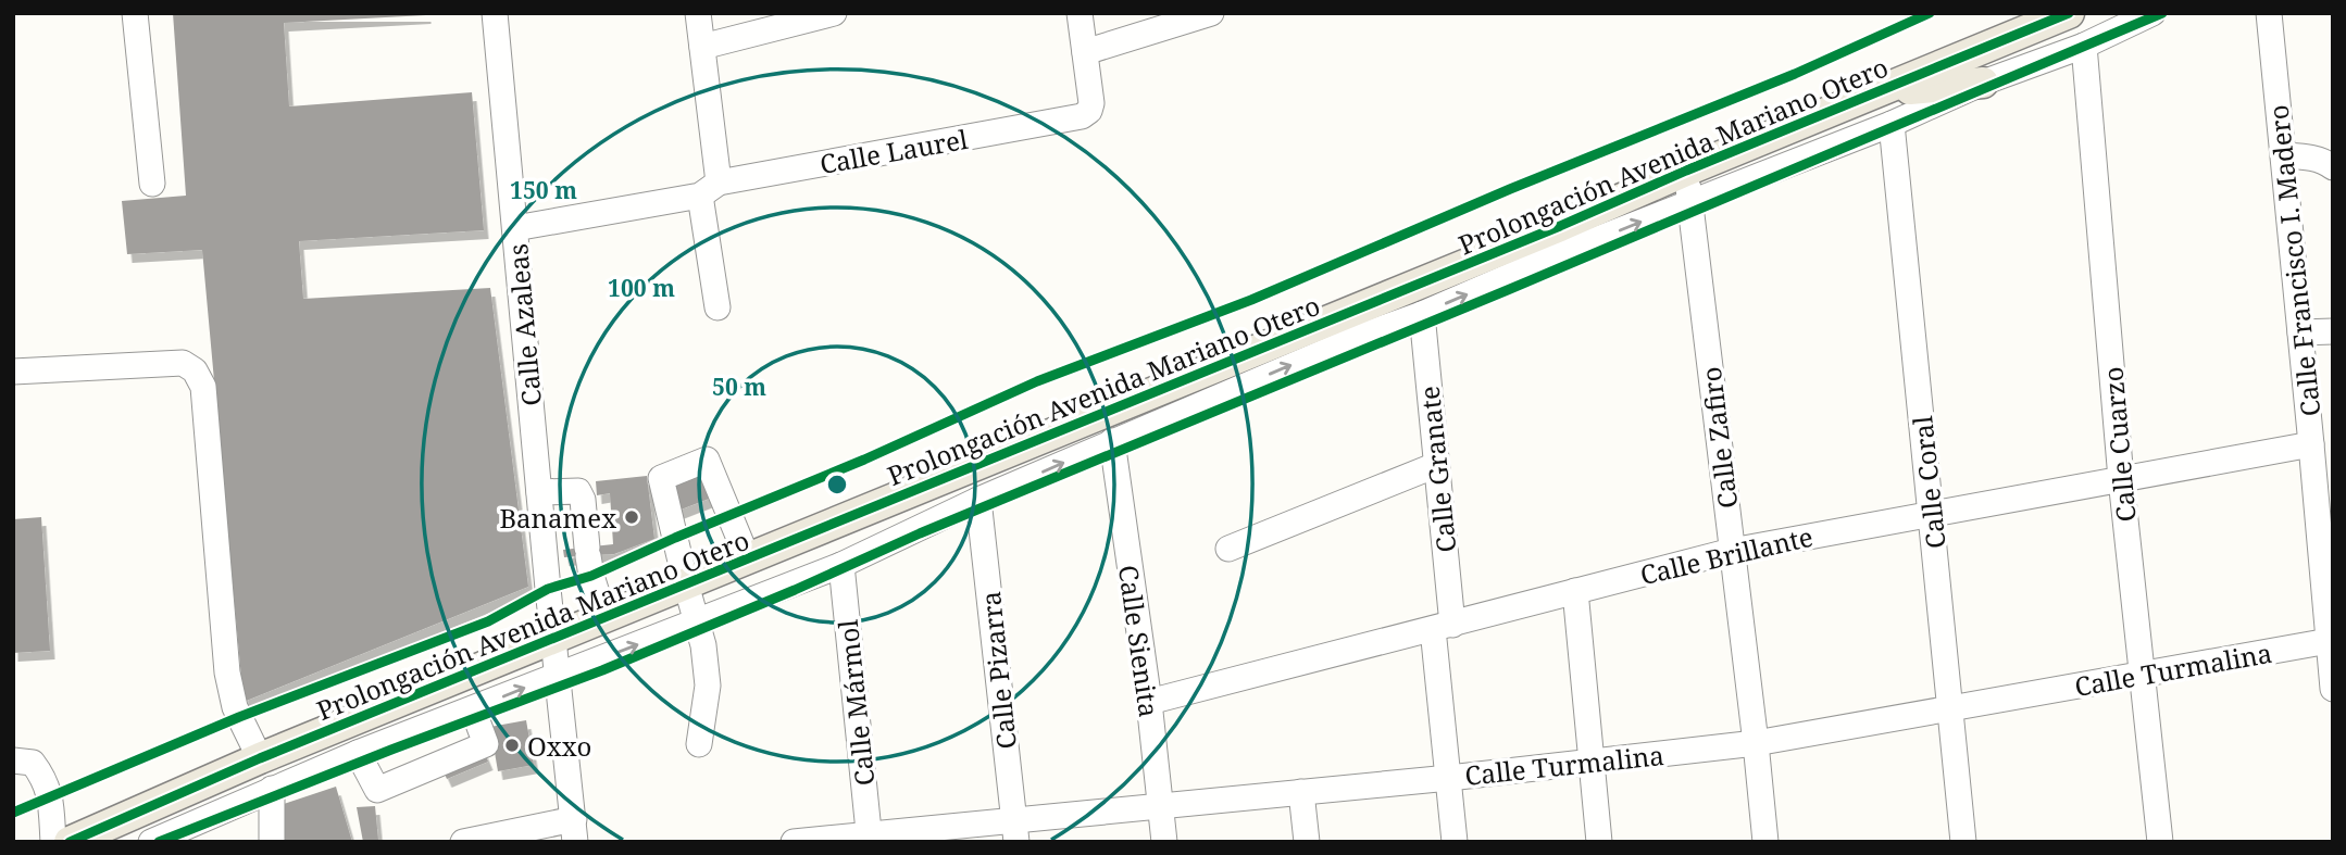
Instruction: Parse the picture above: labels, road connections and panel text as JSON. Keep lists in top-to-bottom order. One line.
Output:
{"streets":{"main road":["Prolongación Avenida Mariano Otero"],"street":["Calle Laurel","Calle Francisco I. Madero","Calle Azaleas","Calle Zafiro","Calle Cuarzo","Calle Granate","Calle Coral","Calle Brillante","Calle Sienita","Calle Turmalina","Calle Pizarra","Calle Mármol"]},"crossings":[["Calle Laurel","Calle Azaleas"],["Prolongación Avenida Mariano Otero","Calle Azaleas"],["Prolongación Avenida Mariano Otero","Calle Zafiro"],["Prolongación Avenida Mariano Otero","Calle Granate"],["Prolongación Avenida Mariano Otero","Calle Coral"],["Prolongación Avenida Mariano Otero","Calle Sienita"],["Prolongación Avenida Mariano Otero","Calle Pizarra"],["Prolongación Avenida Mariano Otero","Calle Mármol"],["Calle Francisco I. Madero","Calle Brillante"],["Calle Francisco I. Madero","Calle Turmalina"],["Calle Zafiro","Calle Brillante"],["Calle Zafiro","Calle Turmalina"],["Calle Cuarzo","Calle Brillante"],["Calle Cuarzo","Calle Turmalina"],["Calle Granate","Calle Brillante"],["Calle Granate","Calle Turmalina"],["Calle Coral","Calle Brillante"],["Calle Coral","Calle Turmalina"],["Calle Brillante","Calle Sienita"],["Calle Sienita","Calle Turmalina"],["Calle Turmalina","Calle Pizarra"],["Calle Turmalina","Calle Mármol"]],"places":["Banamex","Oxxo"],"rings":["150 m","100 m","50 m"]}
